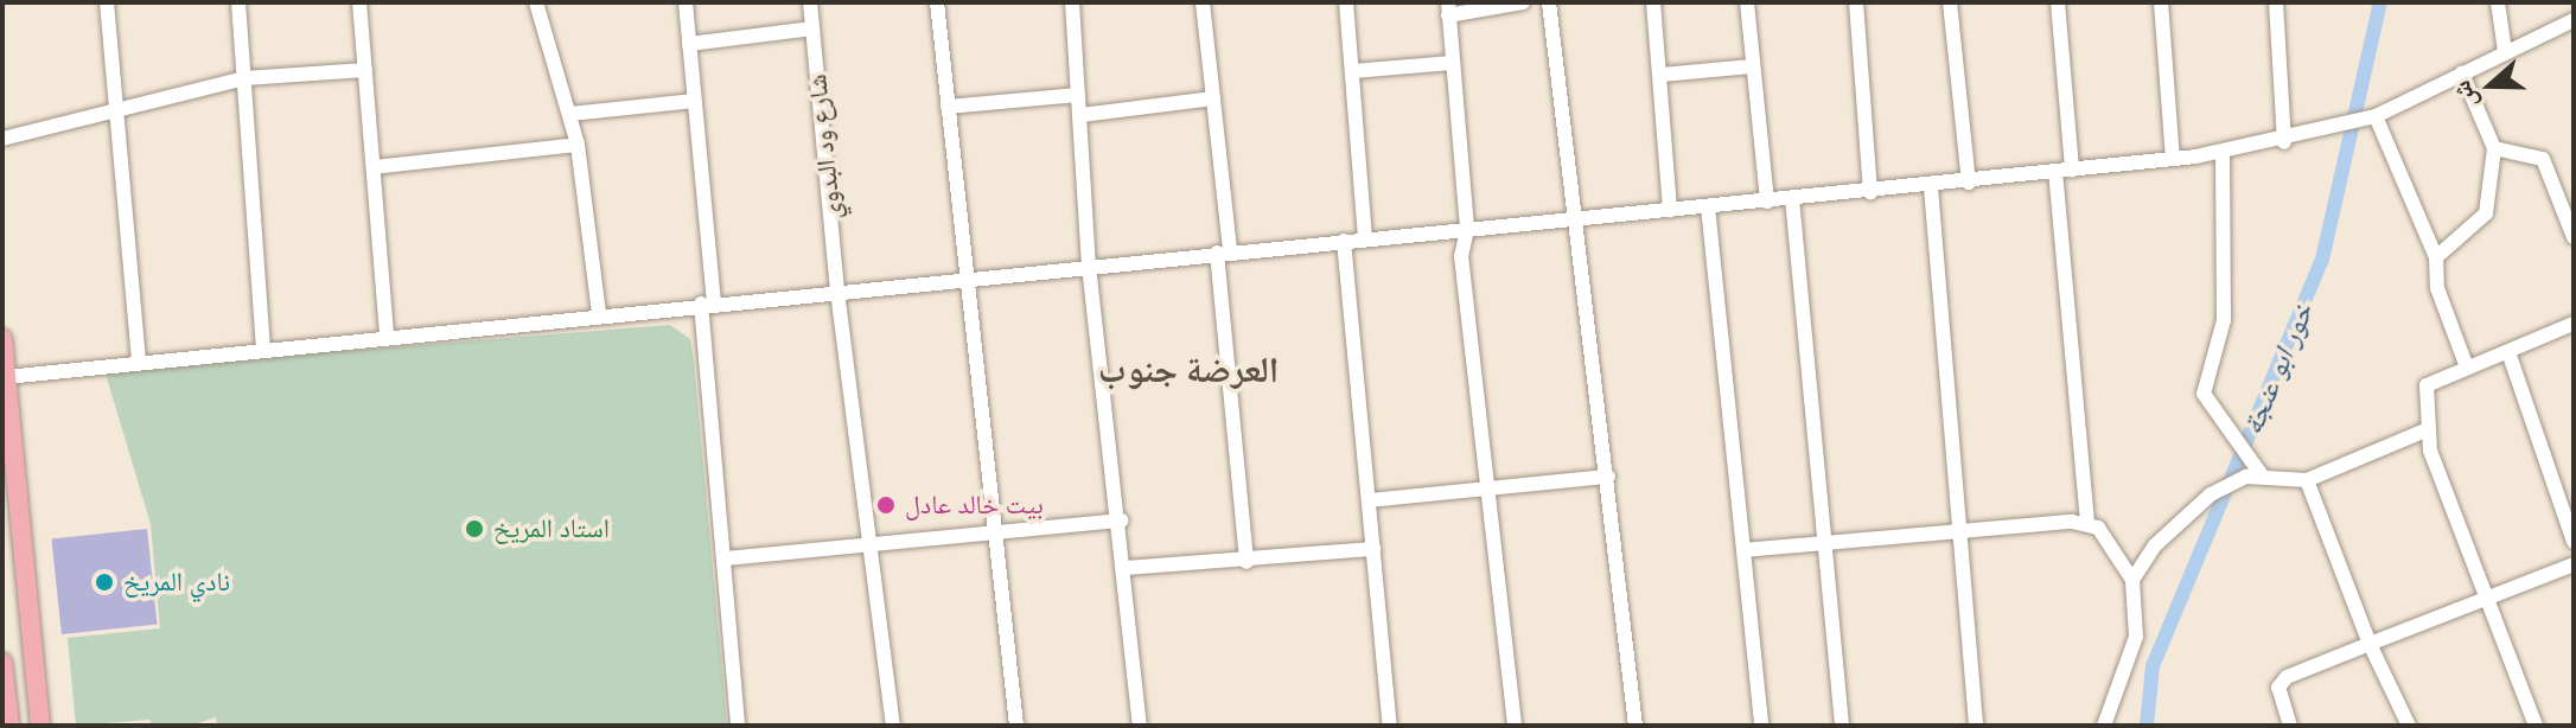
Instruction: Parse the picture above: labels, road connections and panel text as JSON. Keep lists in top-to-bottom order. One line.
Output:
{"streets":{"street":["شارع ود البدوي"]},"districts":["العرضة جنوب"],"water":["خور ابو عنجة"],"places":["بيت خالد عادل","استاد المريخ","نادي المريخ"],"north":"left"}
